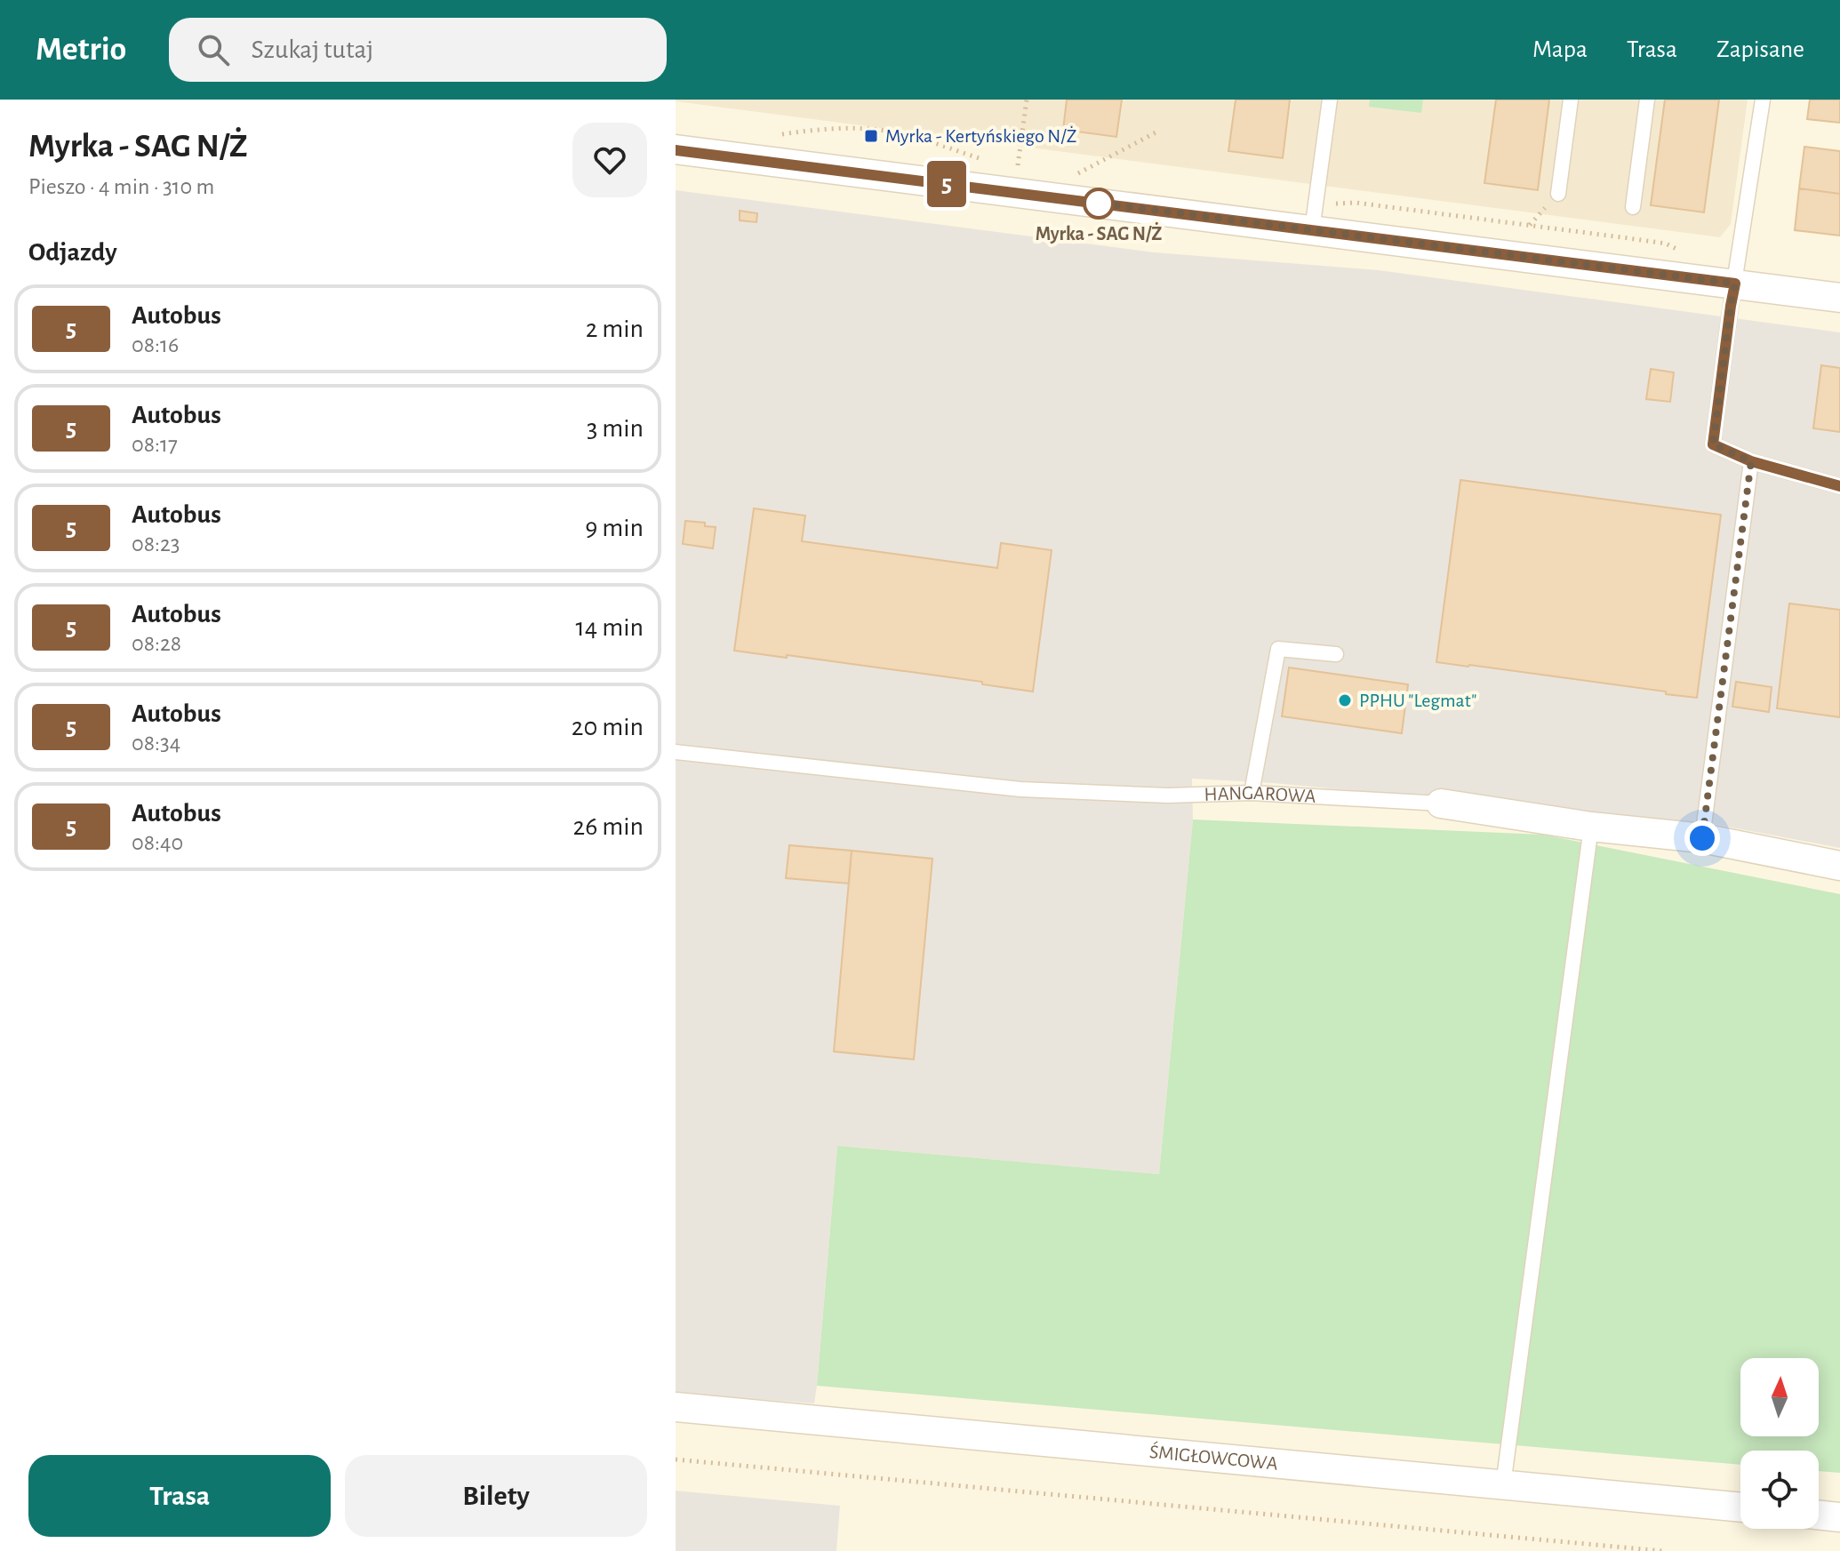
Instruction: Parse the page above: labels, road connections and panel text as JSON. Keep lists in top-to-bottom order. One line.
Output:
{"streets":{"street":["HANGAROWA","ŚMIGŁOWCOWA"]},"places":{"transit":["Myrka - Kertyńskiego N/Ż"],"other":["Myrka - SAG N/Ż","PPHU \"Legmat\""]},"lines":["bus line 5"],"north":"top","page":{"header":"Metrio","search":"Szukaj tutaj","nav":["Mapa","Trasa","Zapisane"],"heading":[["Myrka - SAG N/Ż","Pieszo · 4 min · 310 m"],"Odjazdy"],"on_map":"5","list":[{"mark":"5","name":"Autobus","note":"08:16","value":"2 min"},{"mark":"5","name":"Autobus","note":"08:17","value":"3 min"},{"mark":"5","name":"Autobus","note":"08:23","value":"9 min"},{"mark":"5","name":"Autobus","note":"08:28","value":"14 min"},{"mark":"5","name":"Autobus","note":"08:34","value":"20 min"},{"mark":"5","name":"Autobus","note":"08:40","value":"26 min"}],"buttons":["Trasa","Bilety"]}}
